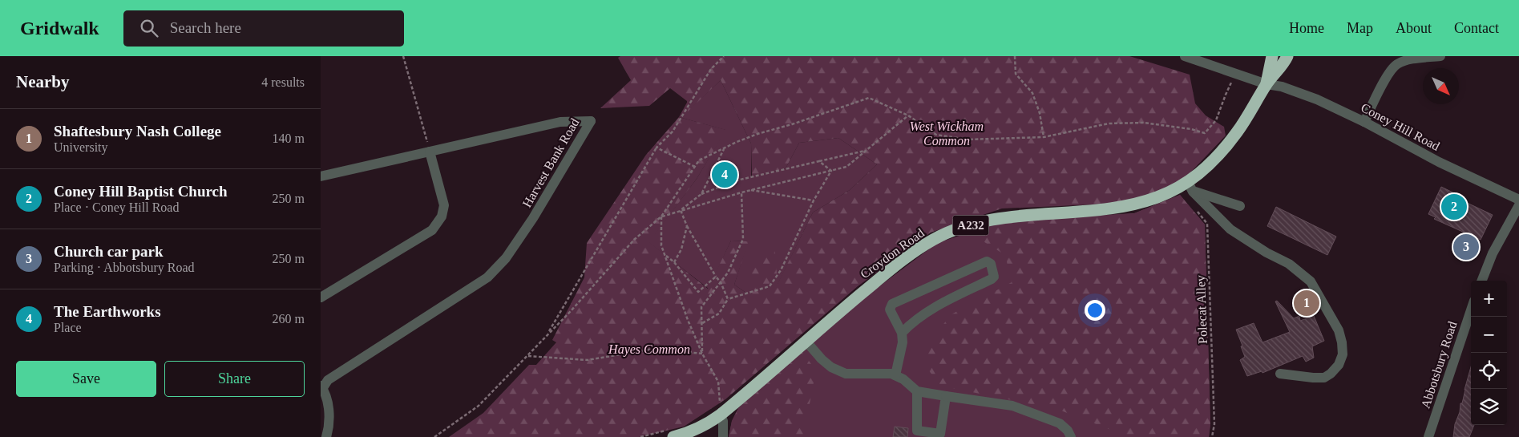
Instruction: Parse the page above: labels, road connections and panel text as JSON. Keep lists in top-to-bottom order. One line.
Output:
{"streets":{"highway":["A232","Croydon Road"],"street":["Coney Hill Road","Harvest Bank Road","Abbotsbury Road"],"path":["Polecat Alley"]},"crossings":[["Coney Hill Road","Croydon Road"]],"parks":["West Wickham Common","Hayes Common"],"north":"bottom right","page":{"header":"Gridwalk","search":"Search here","nav":["Home","Map","About","Contact"],"heading":["Nearby","4 results"],"list":[{"mark":"1","name":"Shaftesbury Nash College","note":"University","value":"140 m"},{"mark":"2","name":"Coney Hill Baptist Church","note":"Place · Coney Hill Road","value":"250 m"},{"mark":"3","name":"Church car park","note":"Parking · Abbotsbury Road","value":"250 m"},{"mark":"4","name":"The Earthworks","note":"Place","value":"260 m"}],"pins":["4","2","3","1"],"map_buttons":["+","−"],"buttons":["Save","Share"]}}
